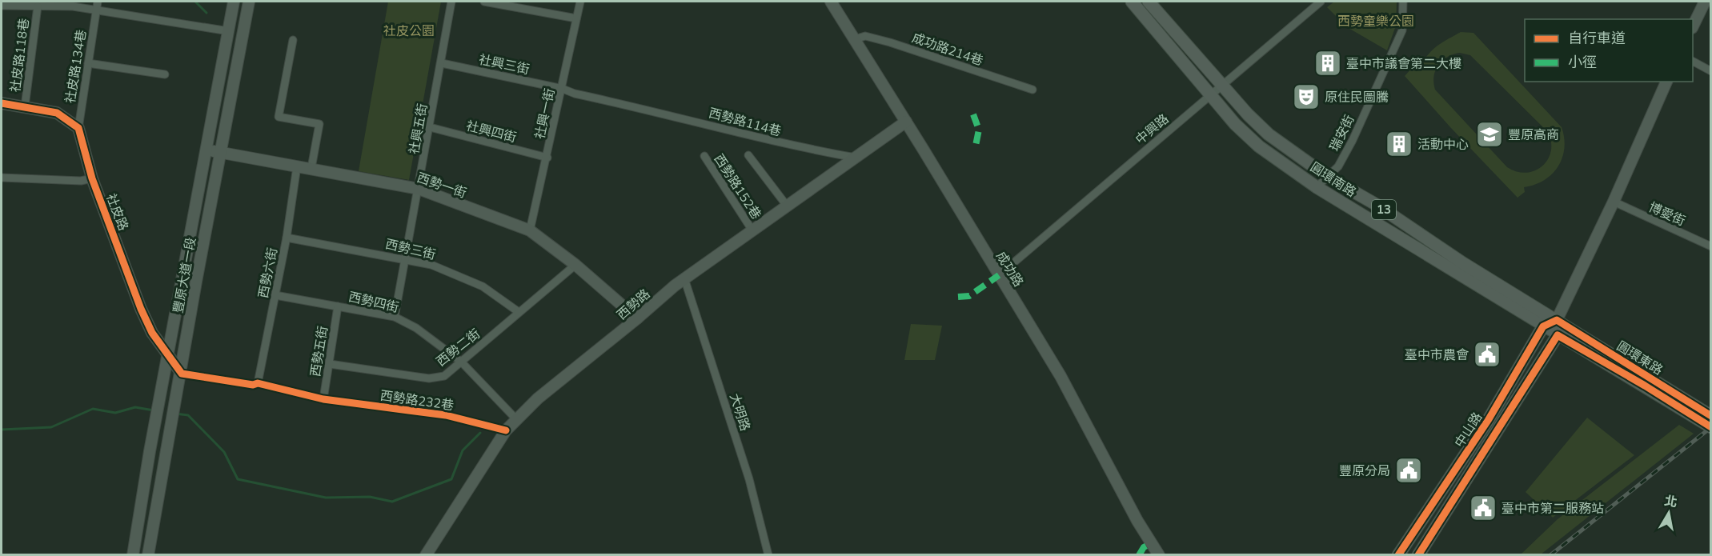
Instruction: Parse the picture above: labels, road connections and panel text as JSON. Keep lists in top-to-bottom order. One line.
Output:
{"streets":{"main road":["圓環南路","13","圓環東路","中山路"],"street":["成功路214巷","社皮路118巷","社興三街","社皮路134巷","社興一街","西勢路114巷","社興五街","中興路","社興四街","瑞安街","西勢一街","西勢路152巷","社皮路","博愛街","西勢三街","成功路","西勢六街","豐原大道一段","西勢四街","西勢路","西勢二街","西勢五街","西勢路232巷","大明路"]},"crossings":[["成功路214巷","成功路"],["社興三街","社興一街"],["社興三街","西勢路114巷"],["社興三街","社興五街"],["社皮路134巷","社皮路"],["社興一街","社興四街"],["社興一街","西勢一街"],["西勢路114巷","西勢路"],["社興五街","社興四街"],["社興五街","西勢一街"],["社興五街","西勢三街"],["社興五街","西勢四街"],["中興路","圓環南路"],["中興路","成功路"],["瑞安街","圓環南路"],["圓環南路","圓環東路"],["圓環南路","中山路"],["西勢一街","西勢六街"],["西勢一街","豐原大道一段"],["西勢一街","西勢路"],["西勢一街","西勢二街"],["西勢路152巷","西勢路"],["社皮路","豐原大道一段"],["社皮路","西勢路232巷"],["西勢三街","西勢六街"],["西勢三街","西勢二街"],["成功路","西勢路"],["西勢六街","西勢四街"],["西勢六街","西勢路232巷"],["豐原大道一段","西勢路232巷"],["西勢四街","西勢路"],["西勢四街","西勢二街"],["西勢四街","西勢五街"],["西勢路","西勢路232巷"],["西勢路","大明路"],["西勢二街","西勢五街"],["西勢五街","西勢路232巷"],["圓環東路","中山路"]],"parks":["西勢童樂公園","社皮公園"],"places":{"building":["臺中市議會第二大樓","活動中心"],"theatre":["原住民圖騰"],"school or university":["豐原高商"],"public building":["臺中市農會","豐原分局","臺中市第二服務站"]},"legend":["自行車道","小徑"],"north":"top"}
